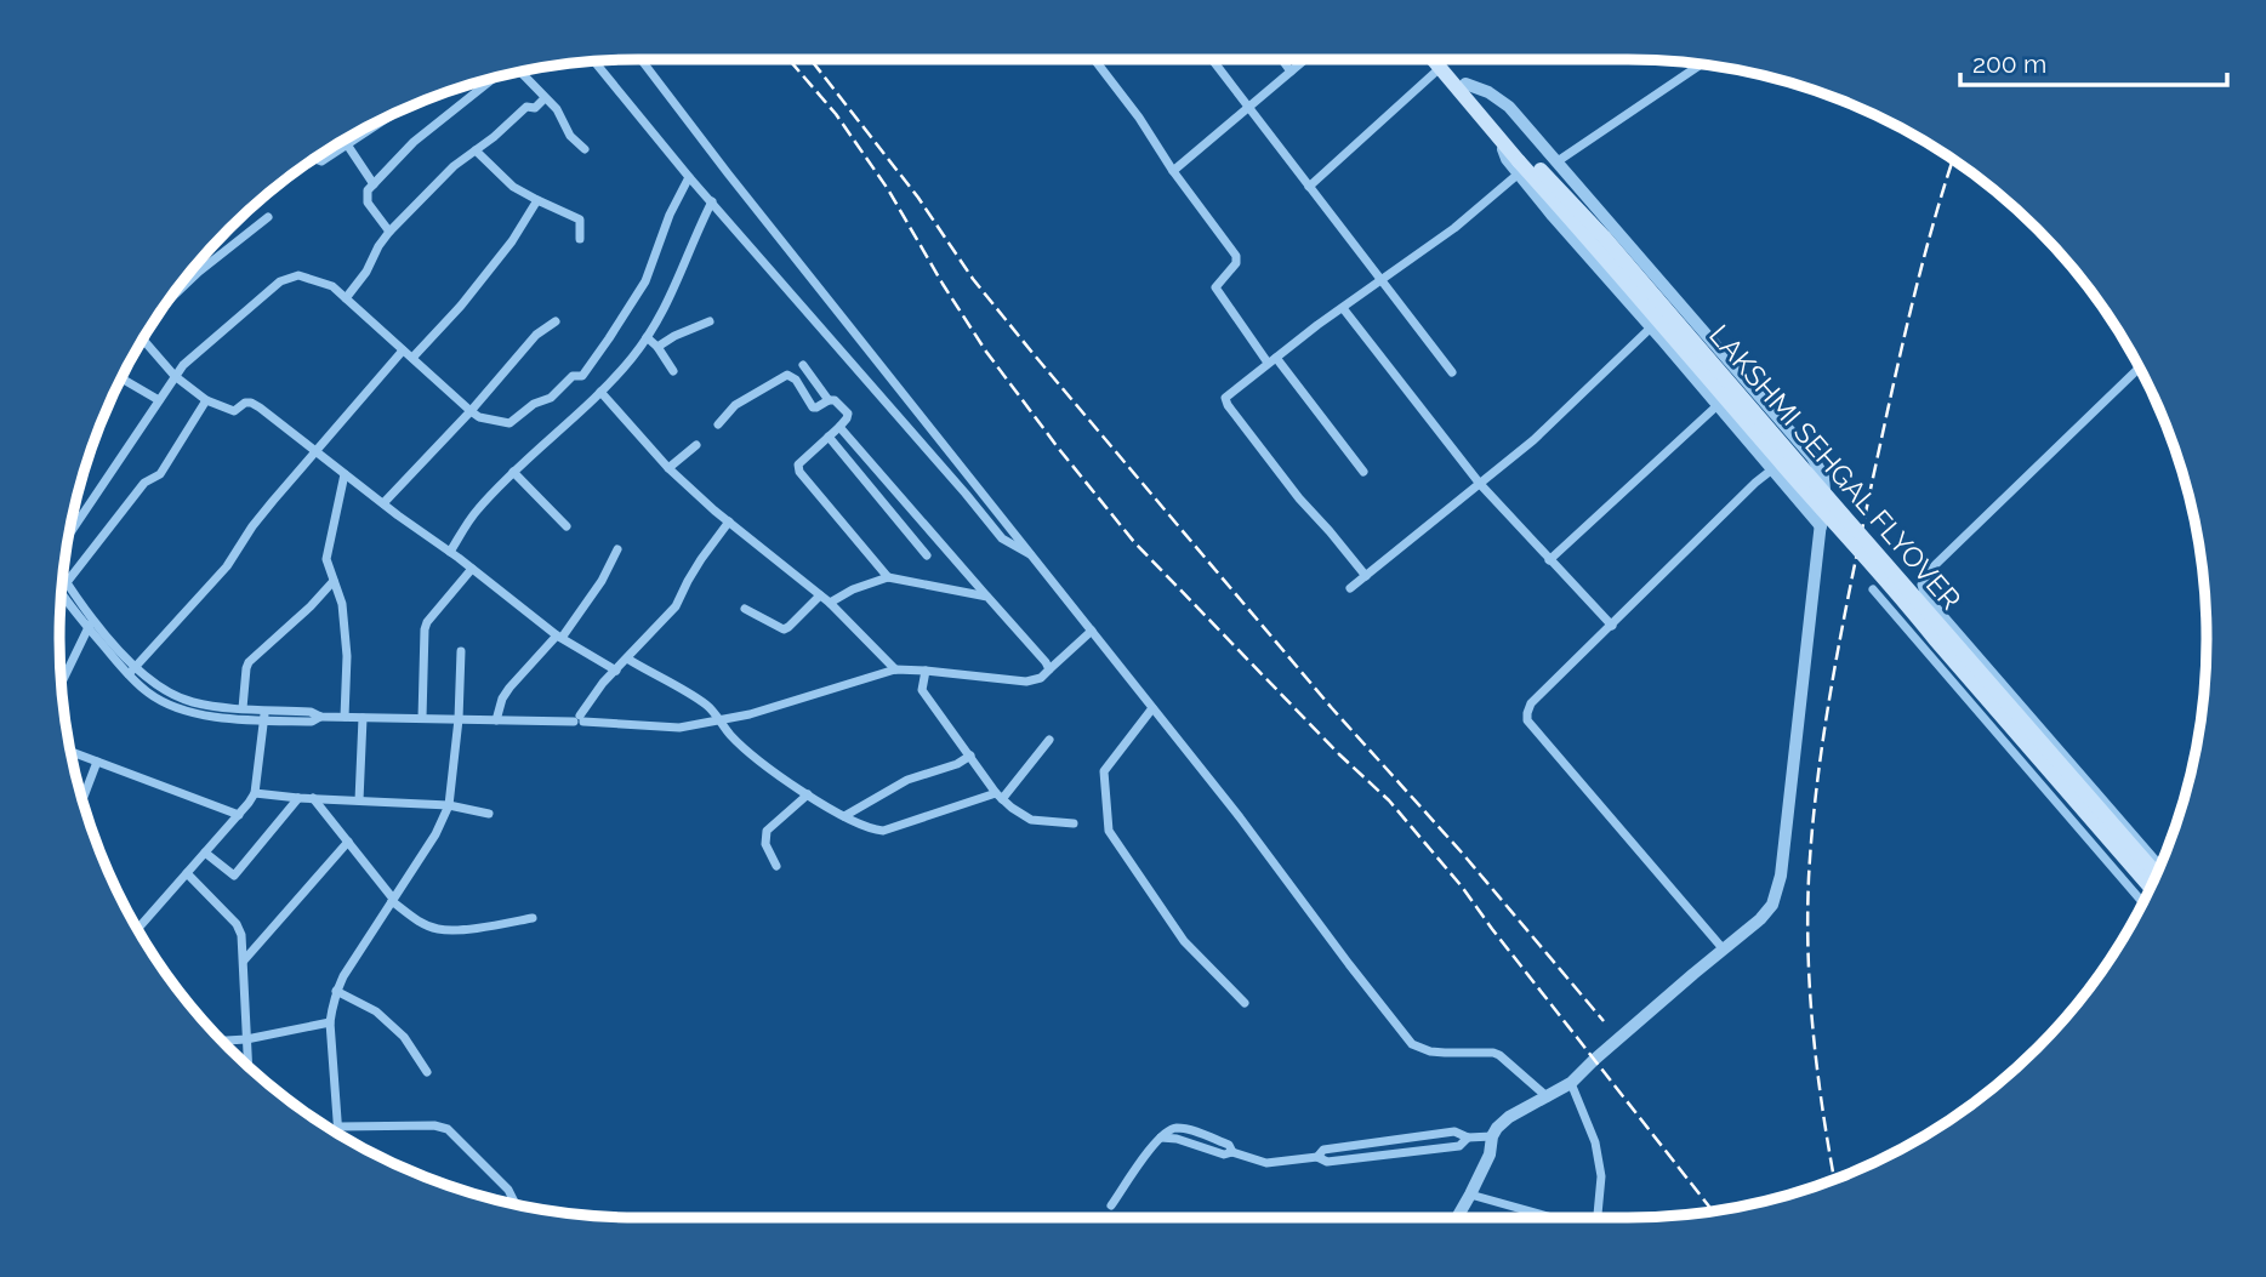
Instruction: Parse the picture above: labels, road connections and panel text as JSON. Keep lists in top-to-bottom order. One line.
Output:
{"streets":{"main road":["LAKSHMI SEHGAL FLYOVER"]},"scale_bar":"200 m"}
